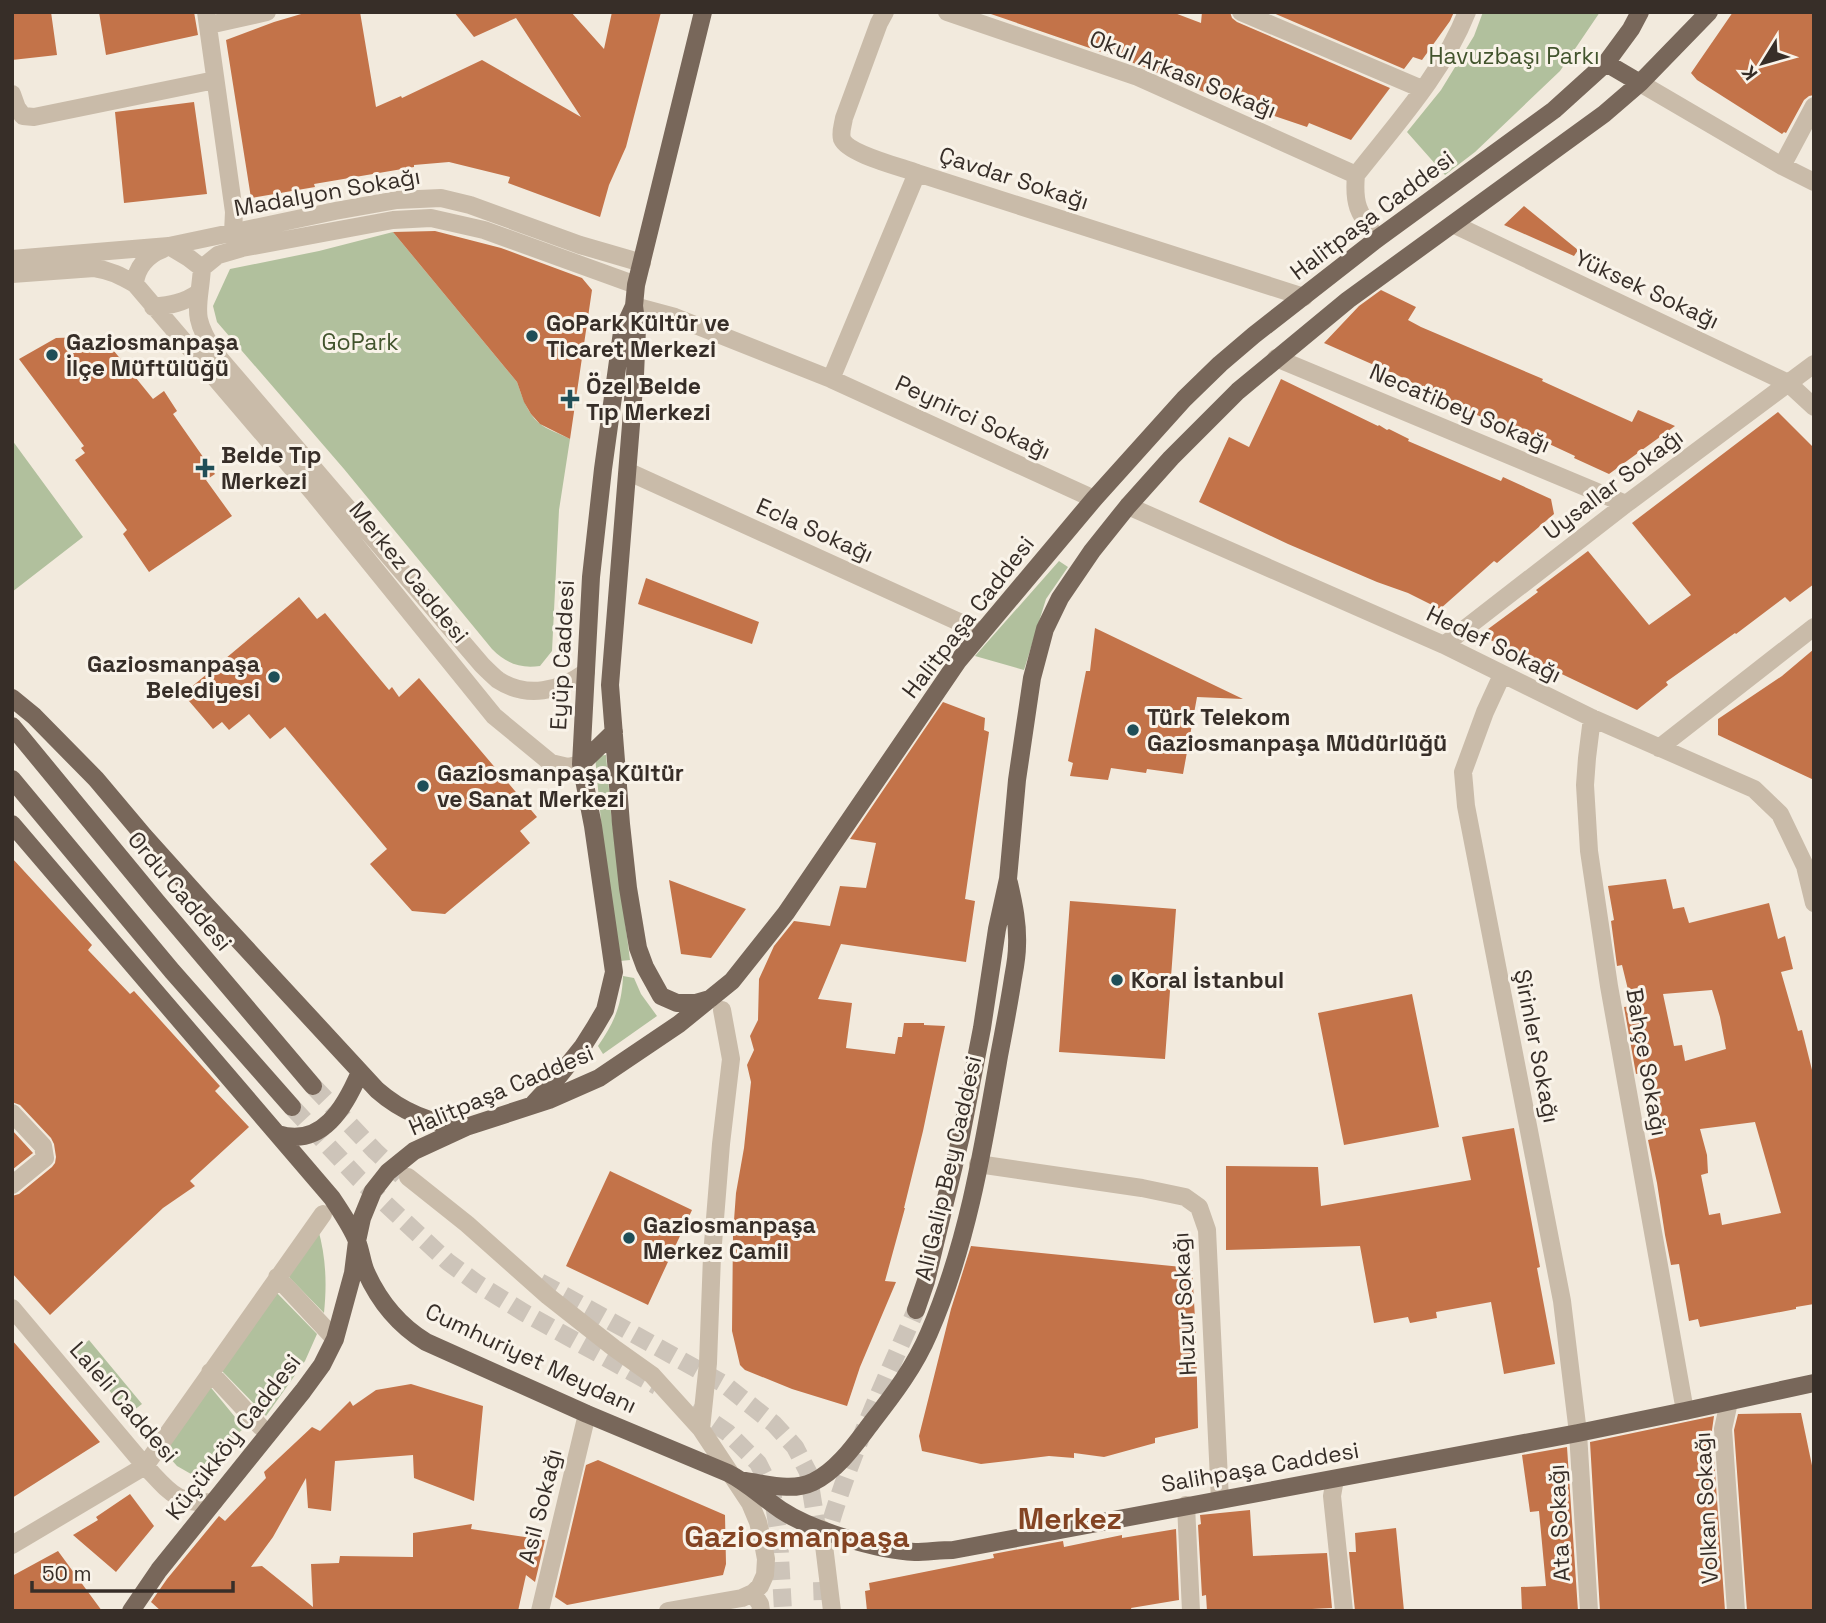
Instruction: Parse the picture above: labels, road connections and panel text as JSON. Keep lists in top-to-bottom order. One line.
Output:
{"streets":{"main road":["Halitpaşa Caddesi","Eyüp Caddesi","Ordu Caddesi","Ali Galip Bey Caddesi","Cumhuriyet Meydanı","Küçükköy Caddesi","Salihpaşa Caddesi"],"street":["Okul Arkası Sokağı","Çavdar Sokağı","Madalyon Sokağı","Yüksek Sokağı","Necatibey Sokağı","Peynirci Sokağı","Uysallar Sokağı","Ecla Sokağı","Merkez Caddesi","Hedef Sokağı","Şirinler Sokağı","Bahçe Sokağı","Huzur Sokağı","Laleli Caddesi","Asil Sokağı","Volkan Sokağı","Ata Sokağı"]},"crossings":[["Çavdar Sokağı","Halitpaşa Caddesi"],["Madalyon Sokağı","Merkez Caddesi"],["Madalyon Sokağı","Eyüp Caddesi"],["Halitpaşa Caddesi","Peynirci Sokağı"],["Halitpaşa Caddesi","Ecla Sokağı"],["Halitpaşa Caddesi","Eyüp Caddesi"],["Halitpaşa Caddesi","Cumhuriyet Meydanı"],["Halitpaşa Caddesi","Küçükköy Caddesi"],["Yüksek Sokağı","Uysallar Sokağı"],["Necatibey Sokağı","Uysallar Sokağı"],["Peynirci Sokağı","Eyüp Caddesi"],["Uysallar Sokağı","Hedef Sokağı"],["Ecla Sokağı","Eyüp Caddesi"],["Merkez Caddesi","Eyüp Caddesi"],["Hedef Sokağı","Şirinler Sokağı"],["Hedef Sokağı","Bahçe Sokağı"],["Şirinler Sokağı","Salihpaşa Caddesi"],["Şirinler Sokağı","Ata Sokağı"],["Bahçe Sokağı","Salihpaşa Caddesi"],["Ali Galip Bey Caddesi","Huzur Sokağı"],["Ali Galip Bey Caddesi","Salihpaşa Caddesi"],["Huzur Sokağı","Salihpaşa Caddesi"],["Cumhuriyet Meydanı","Küçükköy Caddesi"],["Cumhuriyet Meydanı","Salihpaşa Caddesi"],["Cumhuriyet Meydanı","Asil Sokağı"],["Laleli Caddesi","Küçükköy Caddesi"],["Salihpaşa Caddesi","Volkan Sokağı"],["Salihpaşa Caddesi","Ata Sokağı"]],"districts":["Merkez","Gaziosmanpaşa"],"parks":["Havuzbaşı Parkı","GoPark"],"places":{"other":["GoPark Kültür ve Ticaret Merkezi","Gaziosmanpaşa İlçe Müftülüğü","Gaziosmanpaşa Belediyesi","Türk Telekom Gaziosmanpaşa Müdürlüğü","Gaziosmanpaşa Kültür ve Sanat Merkezi","Koral İstanbul","Gaziosmanpaşa Merkez Camii"],"health":["Özel Belde Tıp Merkezi","Belde Tıp Merkezi"]},"scale_bar":"50 m","north":"bottom left"}
